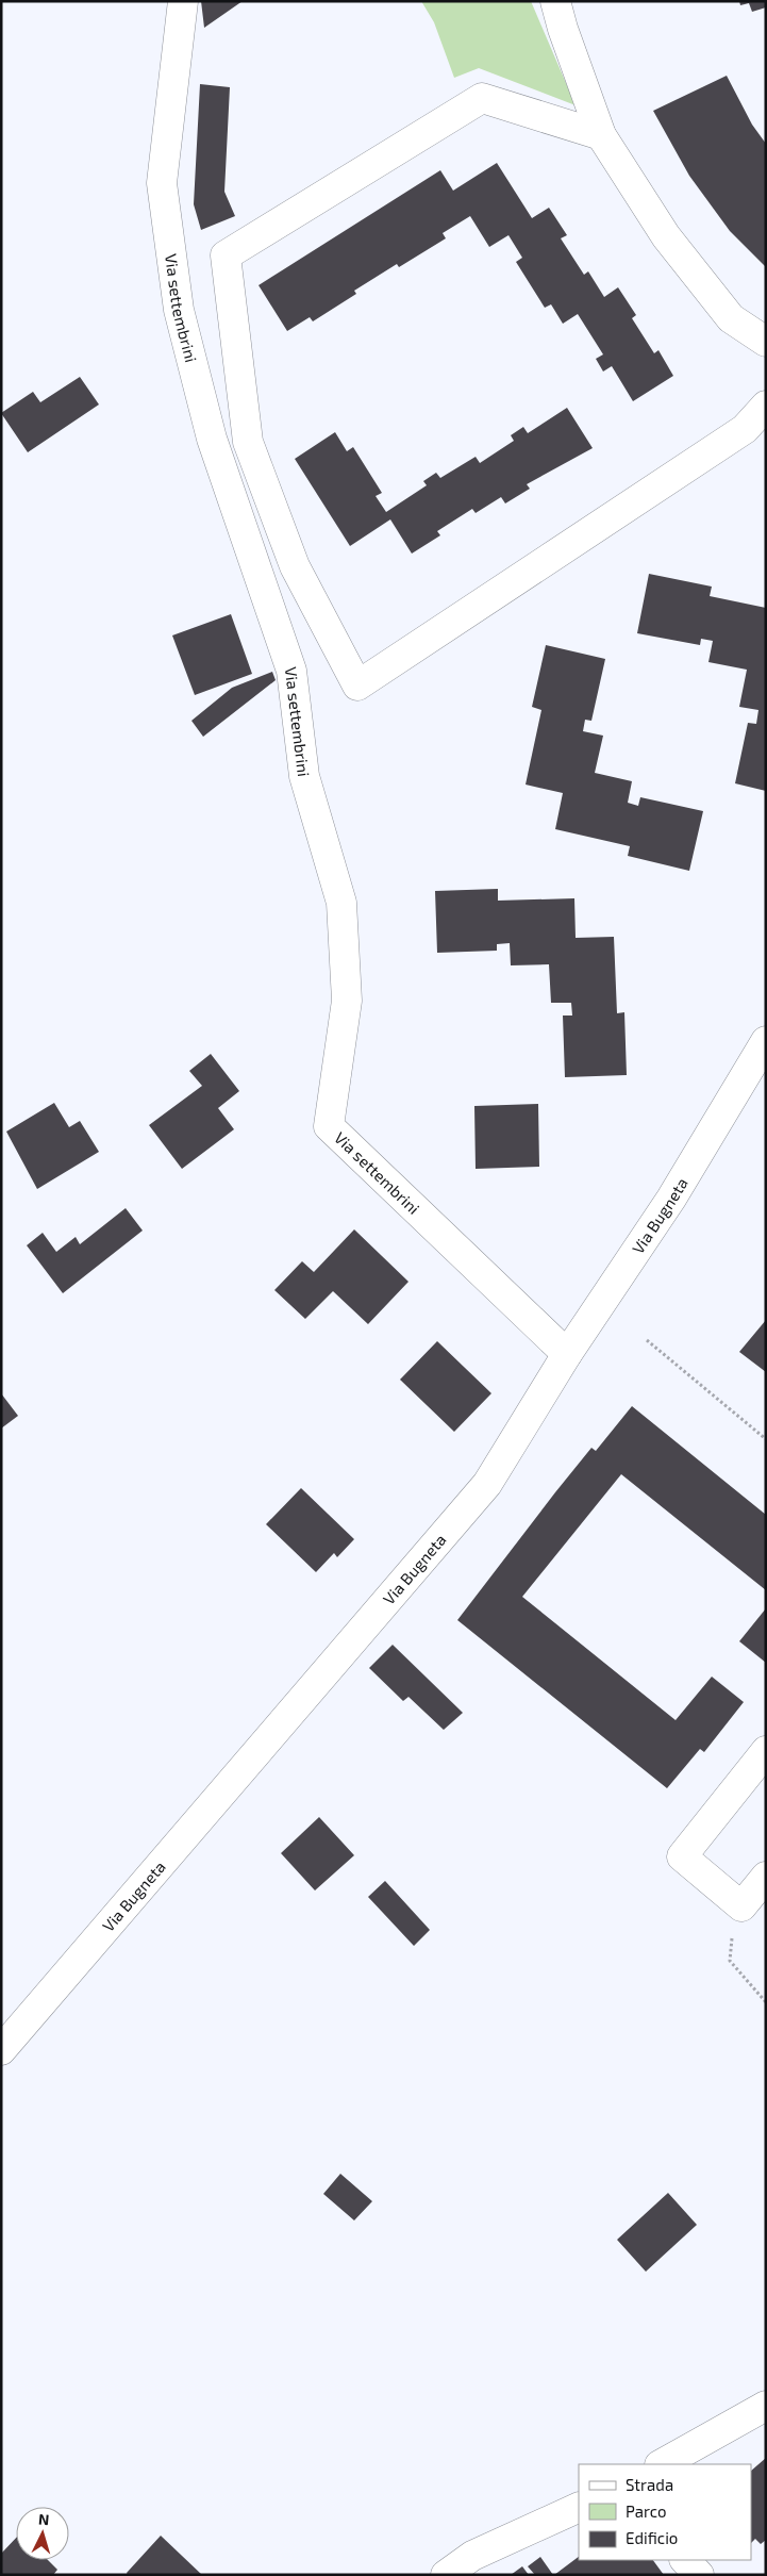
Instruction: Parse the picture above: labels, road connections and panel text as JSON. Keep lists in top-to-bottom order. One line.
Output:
{"streets":{"street":["Via settembrini","Via Bugneta"]},"crossings":[["Via settembrini","Via Bugneta"]],"legend":["Strada","Parco","Edificio"],"north":"top"}
